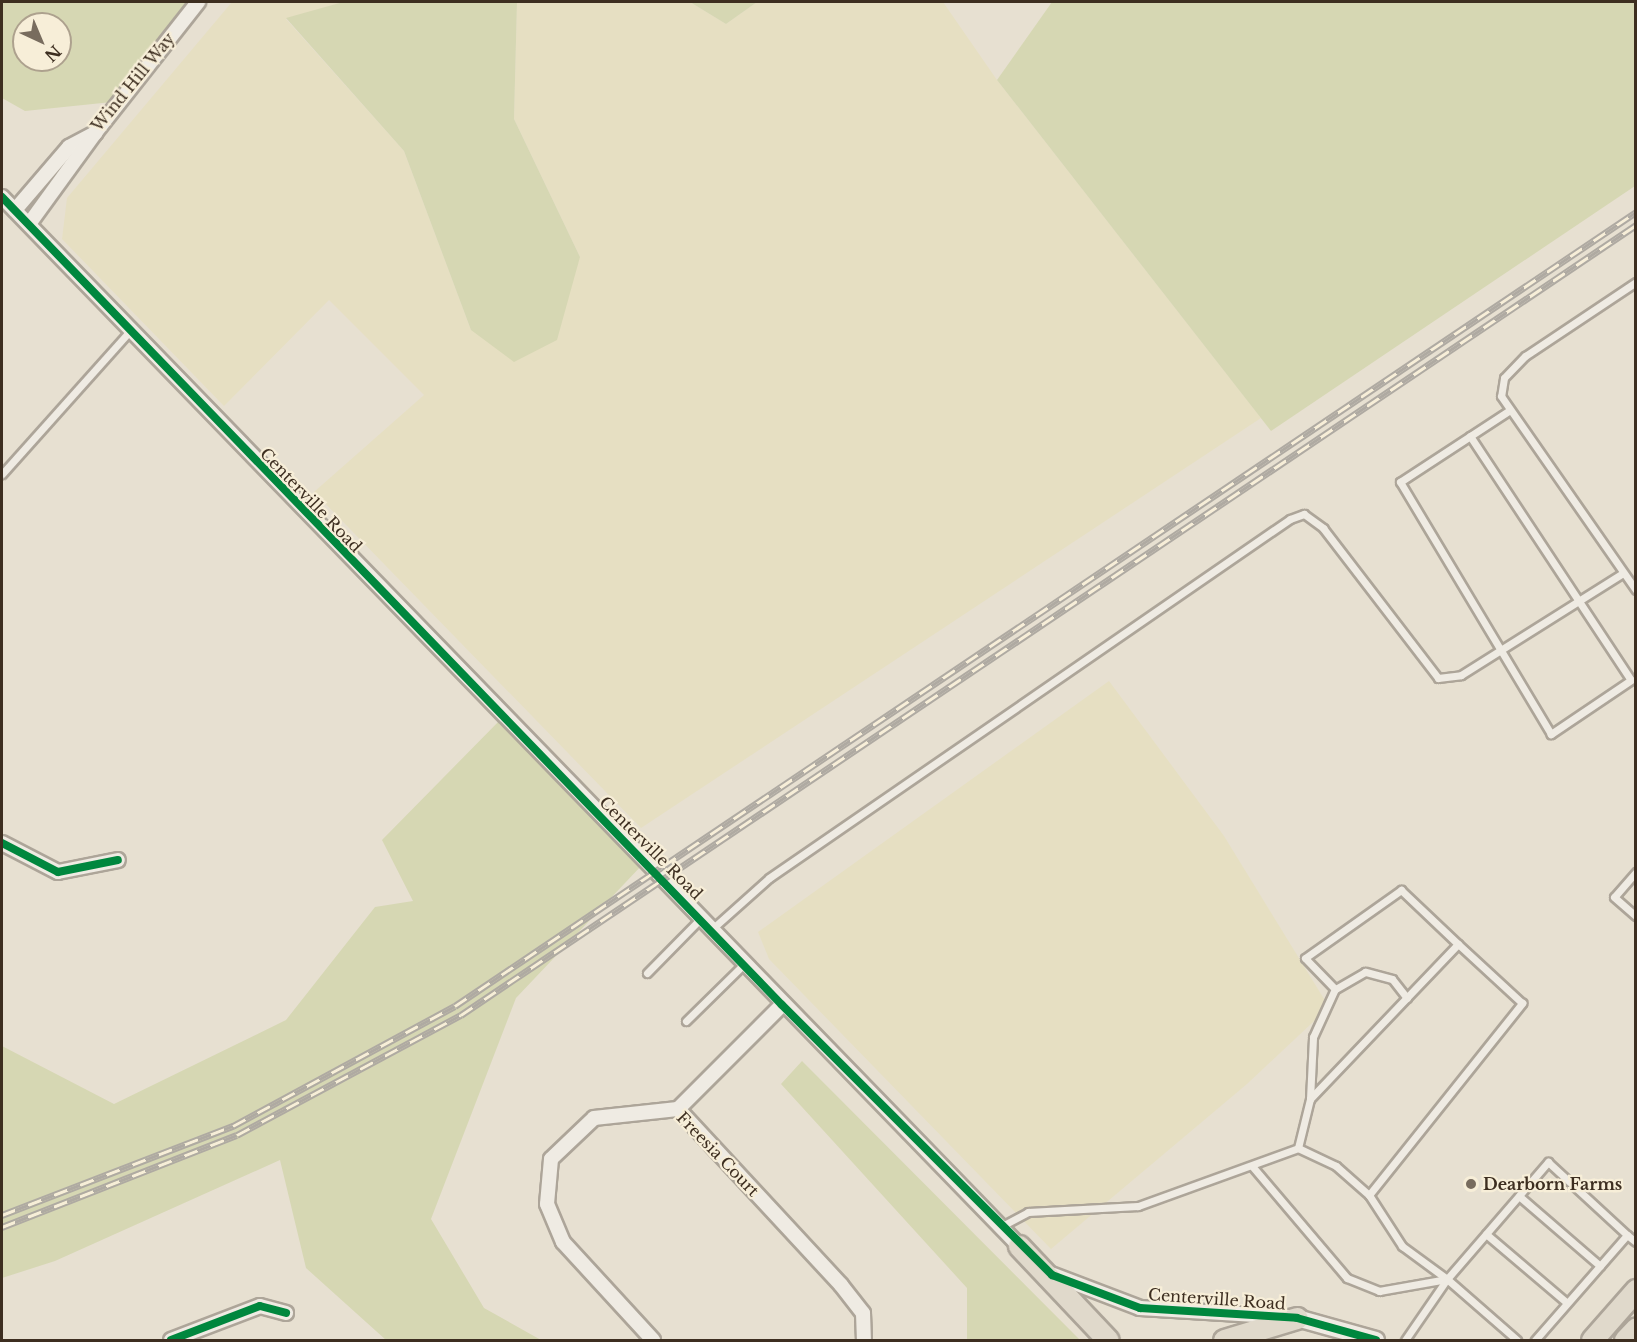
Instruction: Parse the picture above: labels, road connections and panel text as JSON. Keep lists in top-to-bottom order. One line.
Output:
{"streets":{"street":["Wind Hill Way","Centerville Road","Freesia Court"]},"crossings":[["Wind Hill Way","Centerville Road"]],"places":["Dearborn Farms"],"north":"bottom right"}
